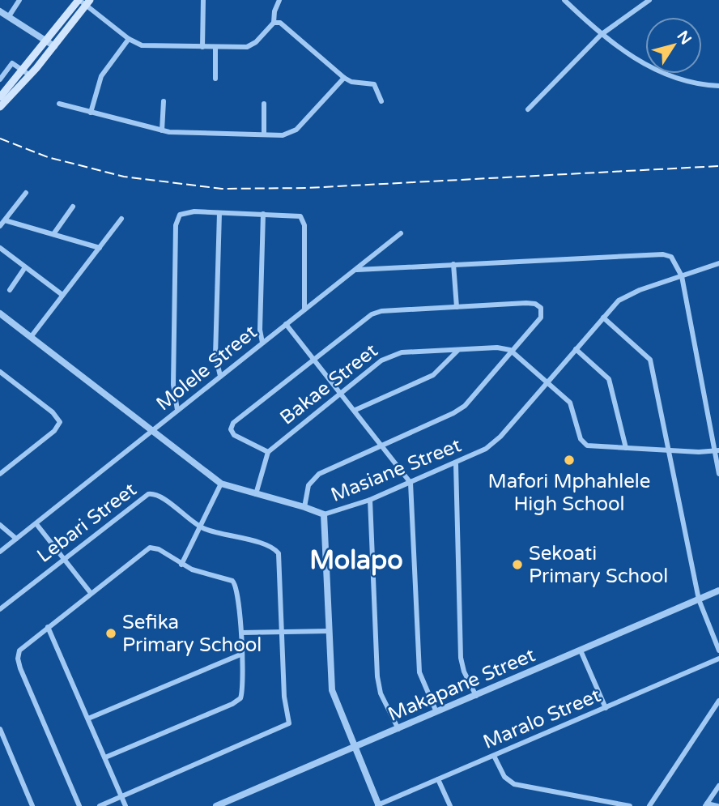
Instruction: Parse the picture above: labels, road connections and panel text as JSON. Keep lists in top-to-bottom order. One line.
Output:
{"streets":{"street":["Molele Street","Bakae Street","Masiane Street","Lebari Street","Makapane Street","Maralo Street"]},"crossings":[["Molele Street","Masiane Street"]],"districts":["Molapo"],"places":["Mafori Mphahlele High School","Sekoati Primary School","Sefika Primary School"],"north":"top right"}
